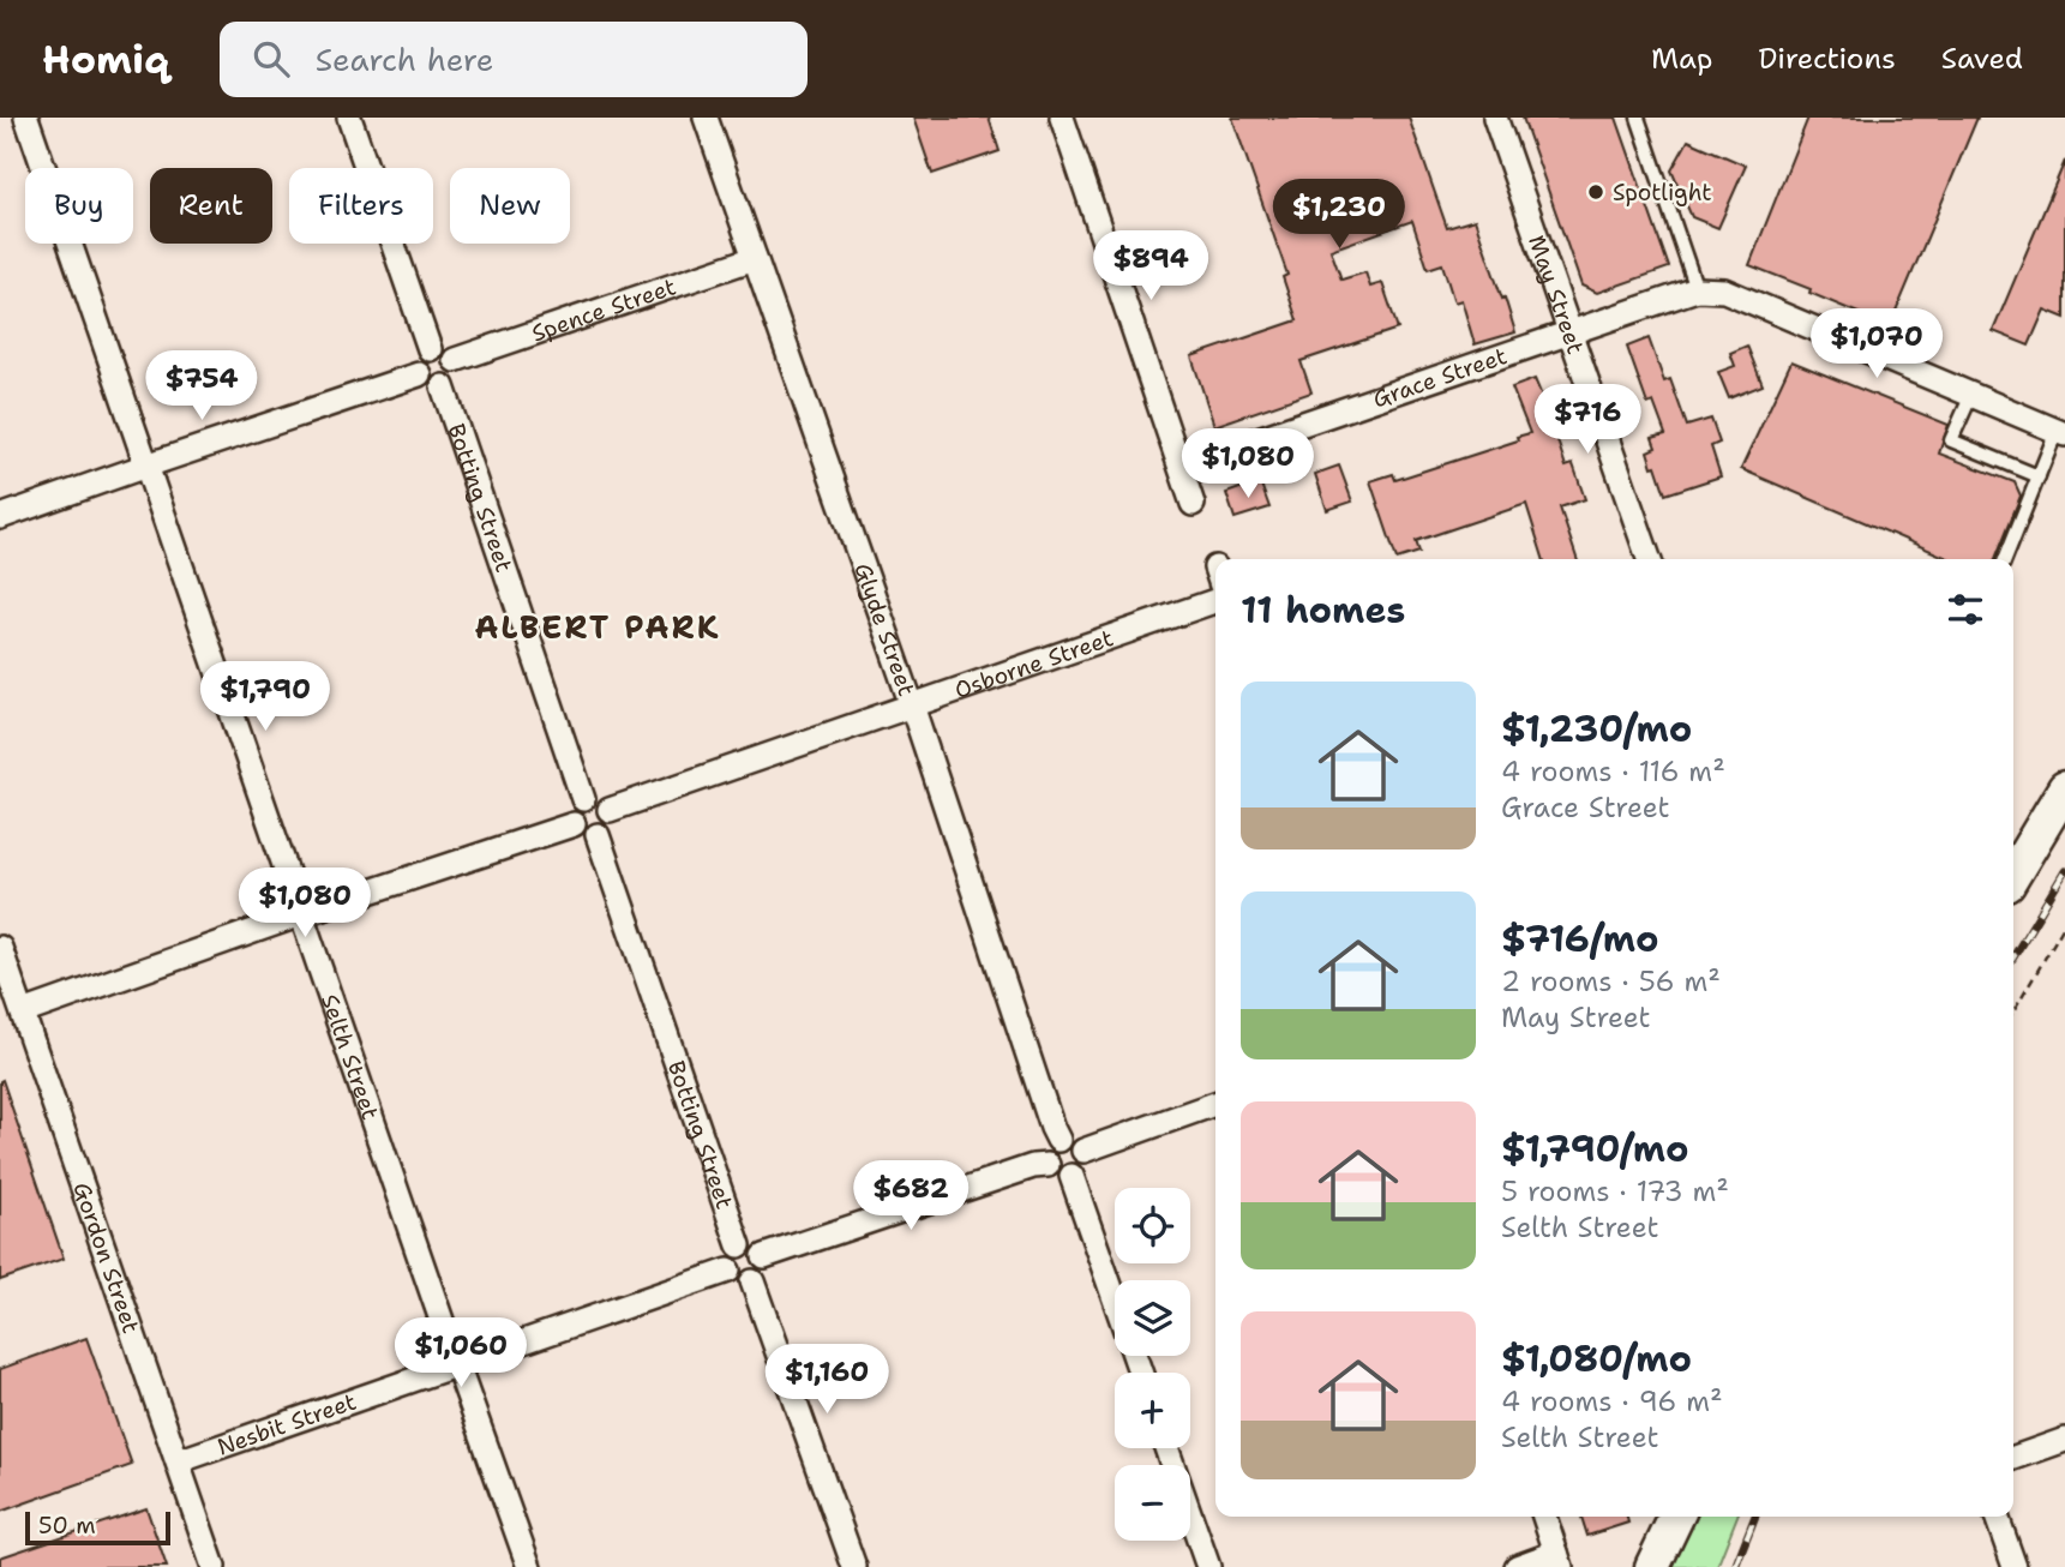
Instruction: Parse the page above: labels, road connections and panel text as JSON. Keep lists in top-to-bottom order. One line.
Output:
{"streets":{"street":["May Street","Spence Street","Grace Street","Botting Street","Glyde Street","Osborne Street","Selth Street","Gordon Street","Nesbit Street"]},"crossings":[["May Street","Grace Street"],["Spence Street","Botting Street"],["Spence Street","Glyde Street"],["Botting Street","Osborne Street"],["Botting Street","Nesbit Street"],["Glyde Street","Osborne Street"],["Selth Street","Nesbit Street"],["Gordon Street","Nesbit Street"]],"districts":["ALBERT PARK"],"places":["Spotlight"],"scale_bar":"50 m","page":{"header":"Homiq","search":"Search here","nav":["Map","Directions","Saved"],"chip":["Buy","Rent","Filters","New"],"price":["$1,230","$894","$1,070","$754","$716","$1,080","$1,790","$1,080","$682","$1,060","$1,160"],"heading":"11 homes","list":[{"name":"$1,230/mo","note":"4 rooms · 116 m² · Grace Street"},{"name":"$716/mo","note":"2 rooms · 56 m² · May Street"},{"name":"$1,790/mo","note":"5 rooms · 173 m² · Selth Street"},{"name":"$1,080/mo","note":"4 rooms · 96 m² · Selth Street"}],"map_buttons":["+","−"],"scale":"50 m"}}
